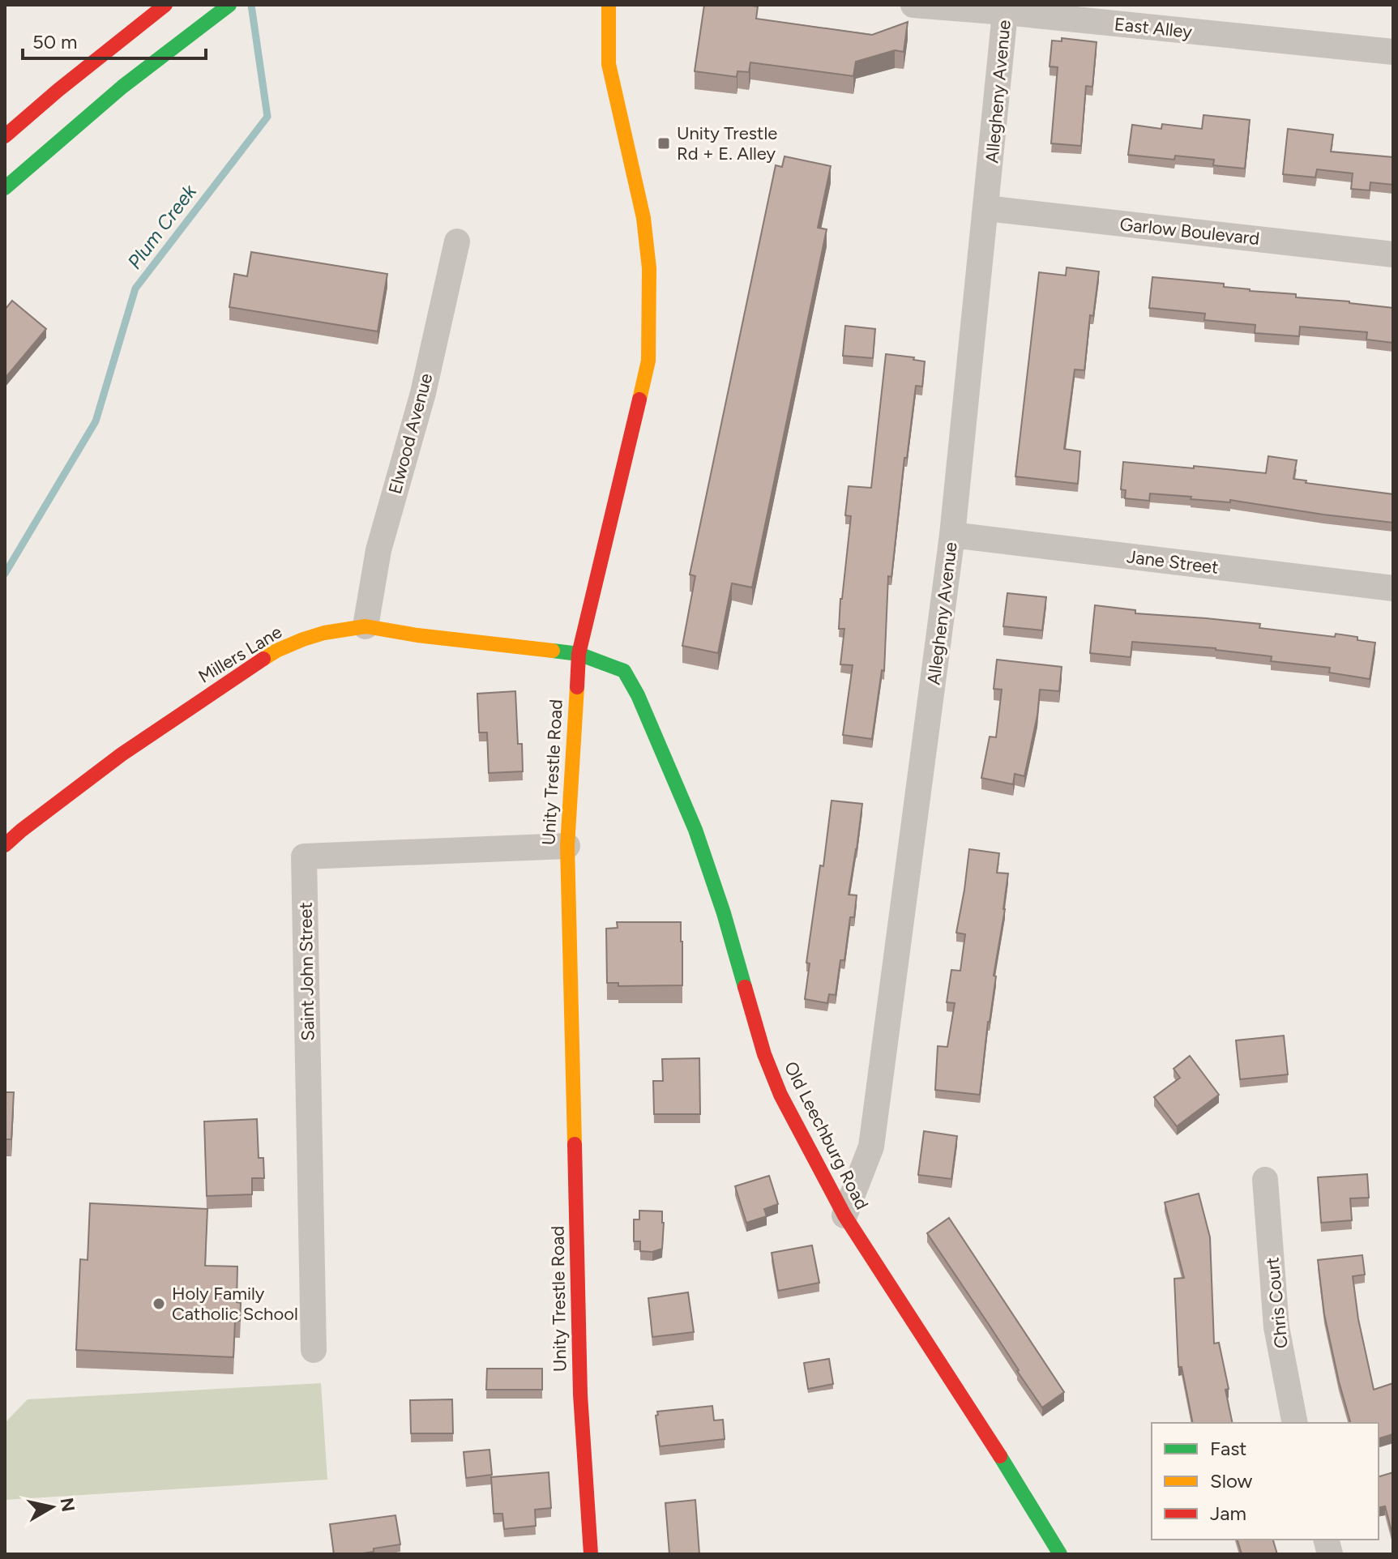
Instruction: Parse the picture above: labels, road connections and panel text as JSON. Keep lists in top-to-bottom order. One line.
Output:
{"streets":{"main road":["Millers Lane","Unity Trestle Road","Old Leechburg Road"],"street":["East Alley","Allegheny Avenue","Garlow Boulevard","Elwood Avenue","Jane Street","Saint John Street","Chris Court"]},"crossings":[["East Alley","Allegheny Avenue"],["Allegheny Avenue","Garlow Boulevard"],["Allegheny Avenue","Jane Street"],["Allegheny Avenue","Old Leechburg Road"],["Elwood Avenue","Millers Lane"],["Millers Lane","Unity Trestle Road"],["Millers Lane","Old Leechburg Road"],["Unity Trestle Road","Saint John Street"],["Unity Trestle Road","Old Leechburg Road"]],"water":["Plum Creek"],"places":{"transit":["Unity Trestle Rd + E. Alley"],"other":["Holy Family Catholic School"]},"legend":["Fast","Slow","Jam"],"scale_bar":"50 m","north":"right"}
